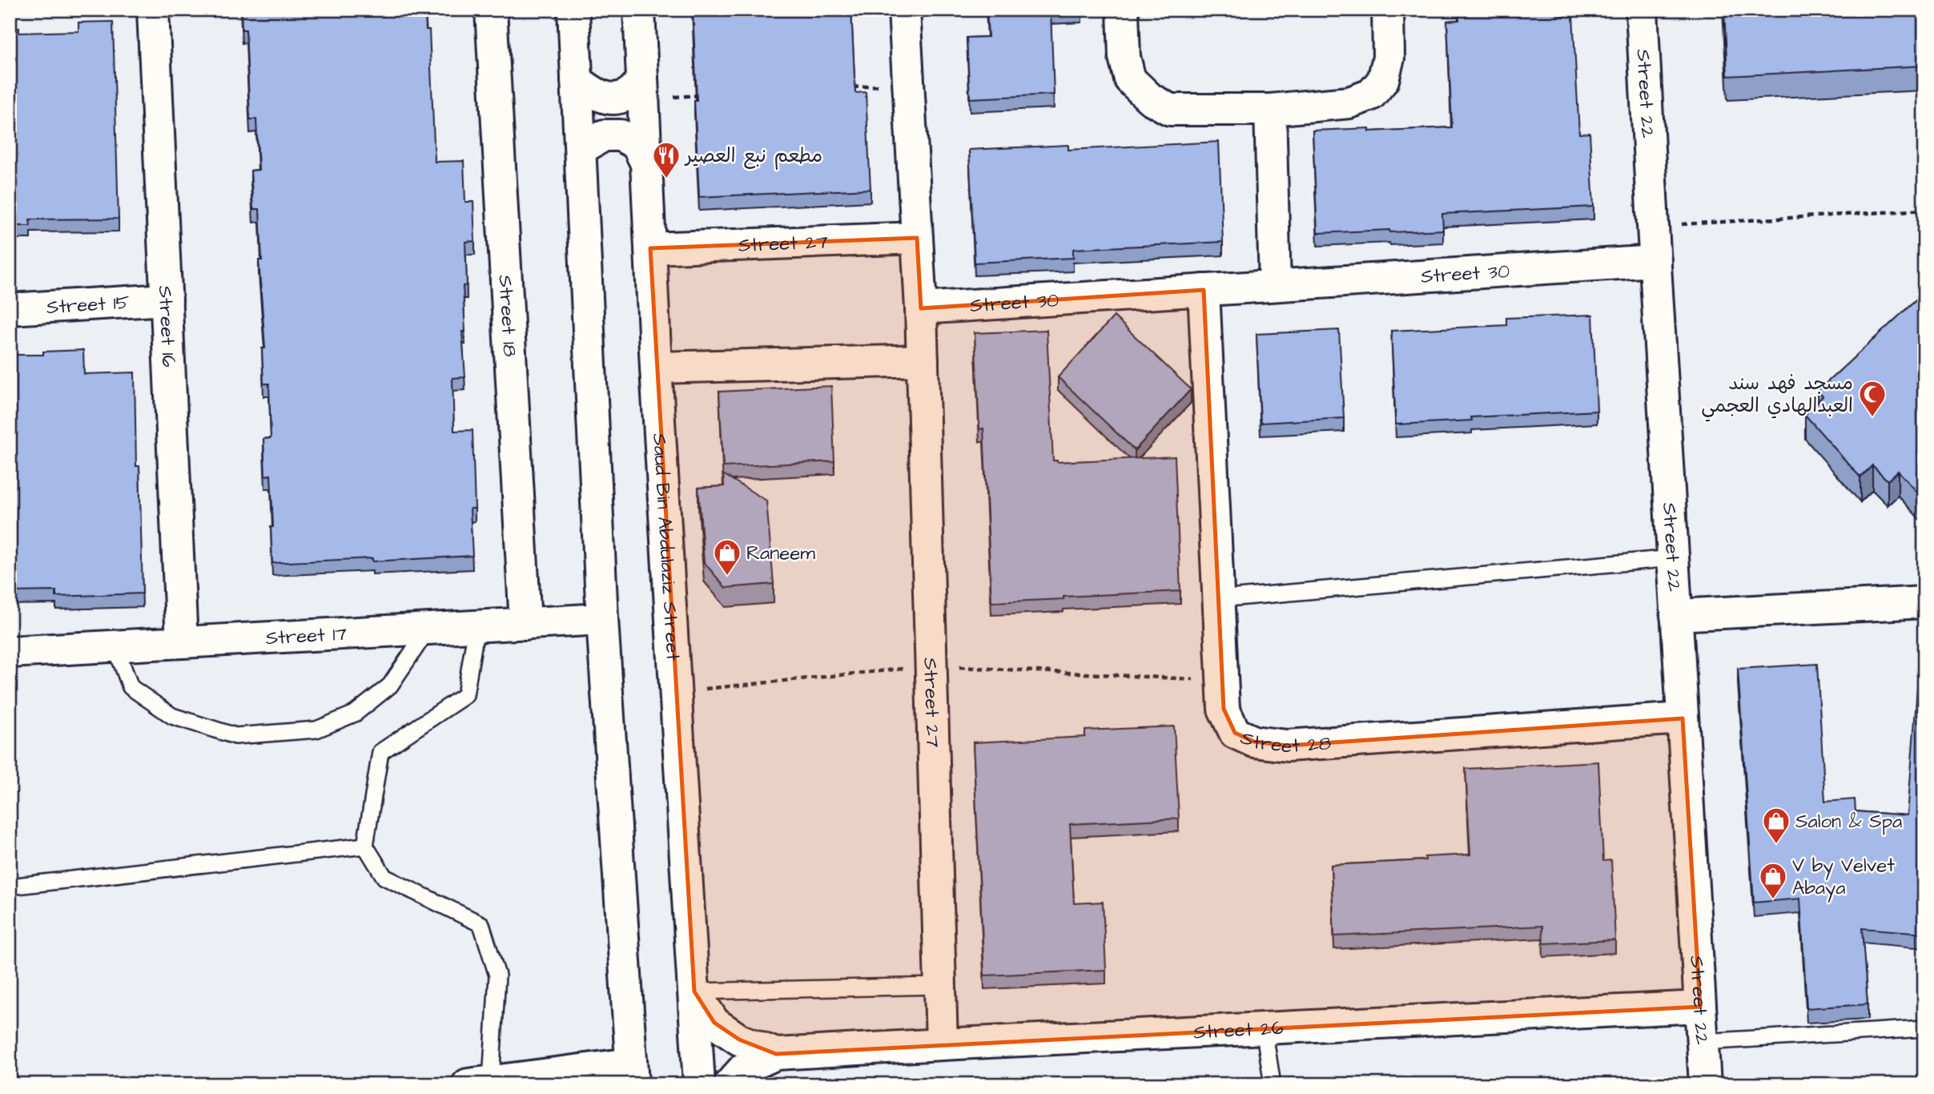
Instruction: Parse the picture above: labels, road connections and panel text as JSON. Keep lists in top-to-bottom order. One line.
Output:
{"streets":{"street":["Street 22","Street 27","Street 30","Street 15","Street 18","Street 16","Saud Bin Abdulaziz Street","Street 17","Street 28","Street 26"]},"crossings":[["Street 22","Street 30"],["Street 22","Street 28"],["Street 22","Street 26"],["Street 27","Street 30"],["Street 27","Saud Bin Abdulaziz Street"],["Street 27","Street 26"],["Street 30","Street 28"],["Street 15","Street 16"],["Street 18","Street 17"],["Street 16","Street 17"],["Saud Bin Abdulaziz Street","Street 26"]],"places":{"restaurant":["مطعم نبع العصير"],"mosque":["مسجد فهد سند العبدالهادي العجمي"],"shop":["Raneem","Salon & Spa","V by Velvet Abaya"]}}
